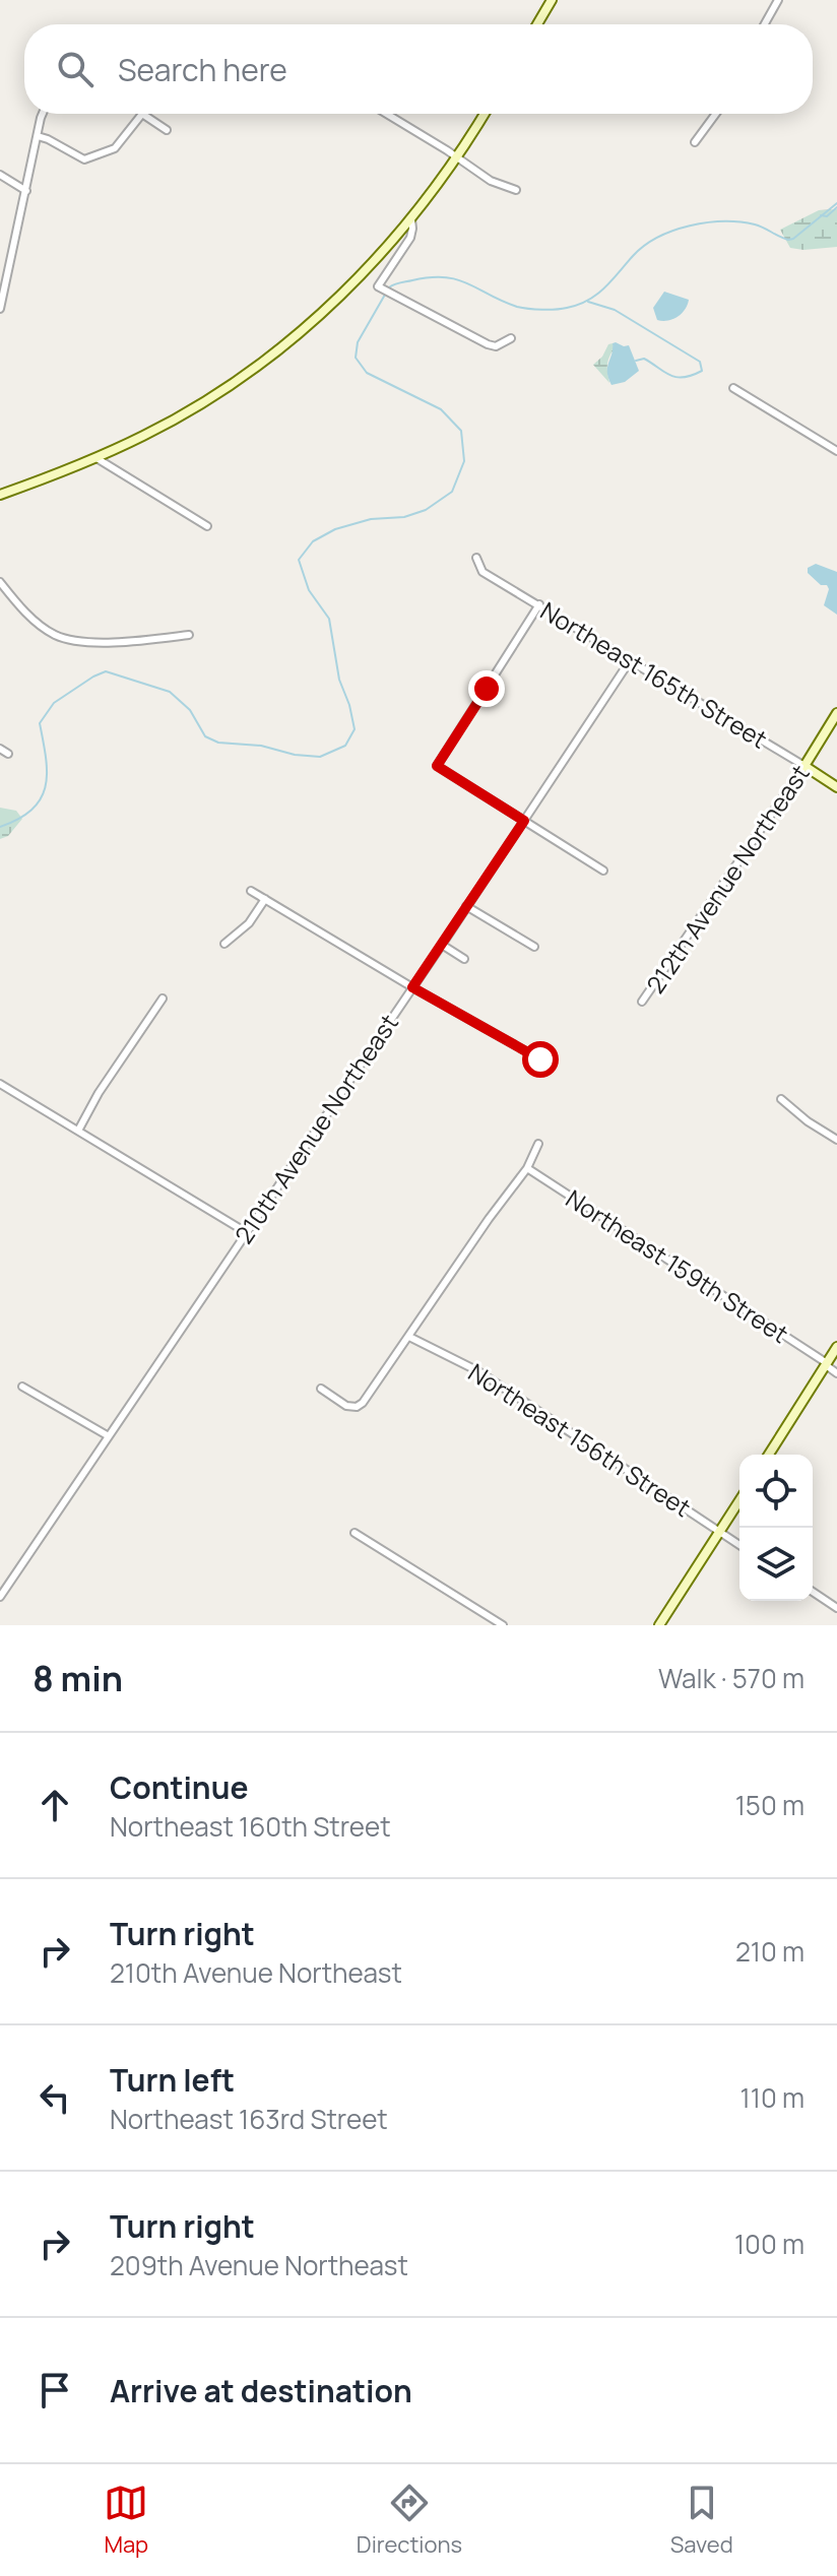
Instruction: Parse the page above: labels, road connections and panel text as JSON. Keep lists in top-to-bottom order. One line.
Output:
{"streets":{"street":["Northeast 165th Street","212th Avenue Northeast","210th Avenue Northeast","Northeast 159th Street","Northeast 156th Street"]},"crossings":[["Northeast 165th Street","212th Avenue Northeast"],["Northeast 165th Street","210th Avenue Northeast"]],"page":{"search":"Search here","heading":["8 min","Walk · 570 m"],"list":[["Continue","Northeast 160th Street","150 m"],["Turn right","210th Avenue Northeast","210 m"],["Turn left","Northeast 163rd Street","110 m"],["Turn right","209th Avenue Northeast","100 m"],"Arrive at destination"],"nav":["Map","Directions","Saved"]}}
